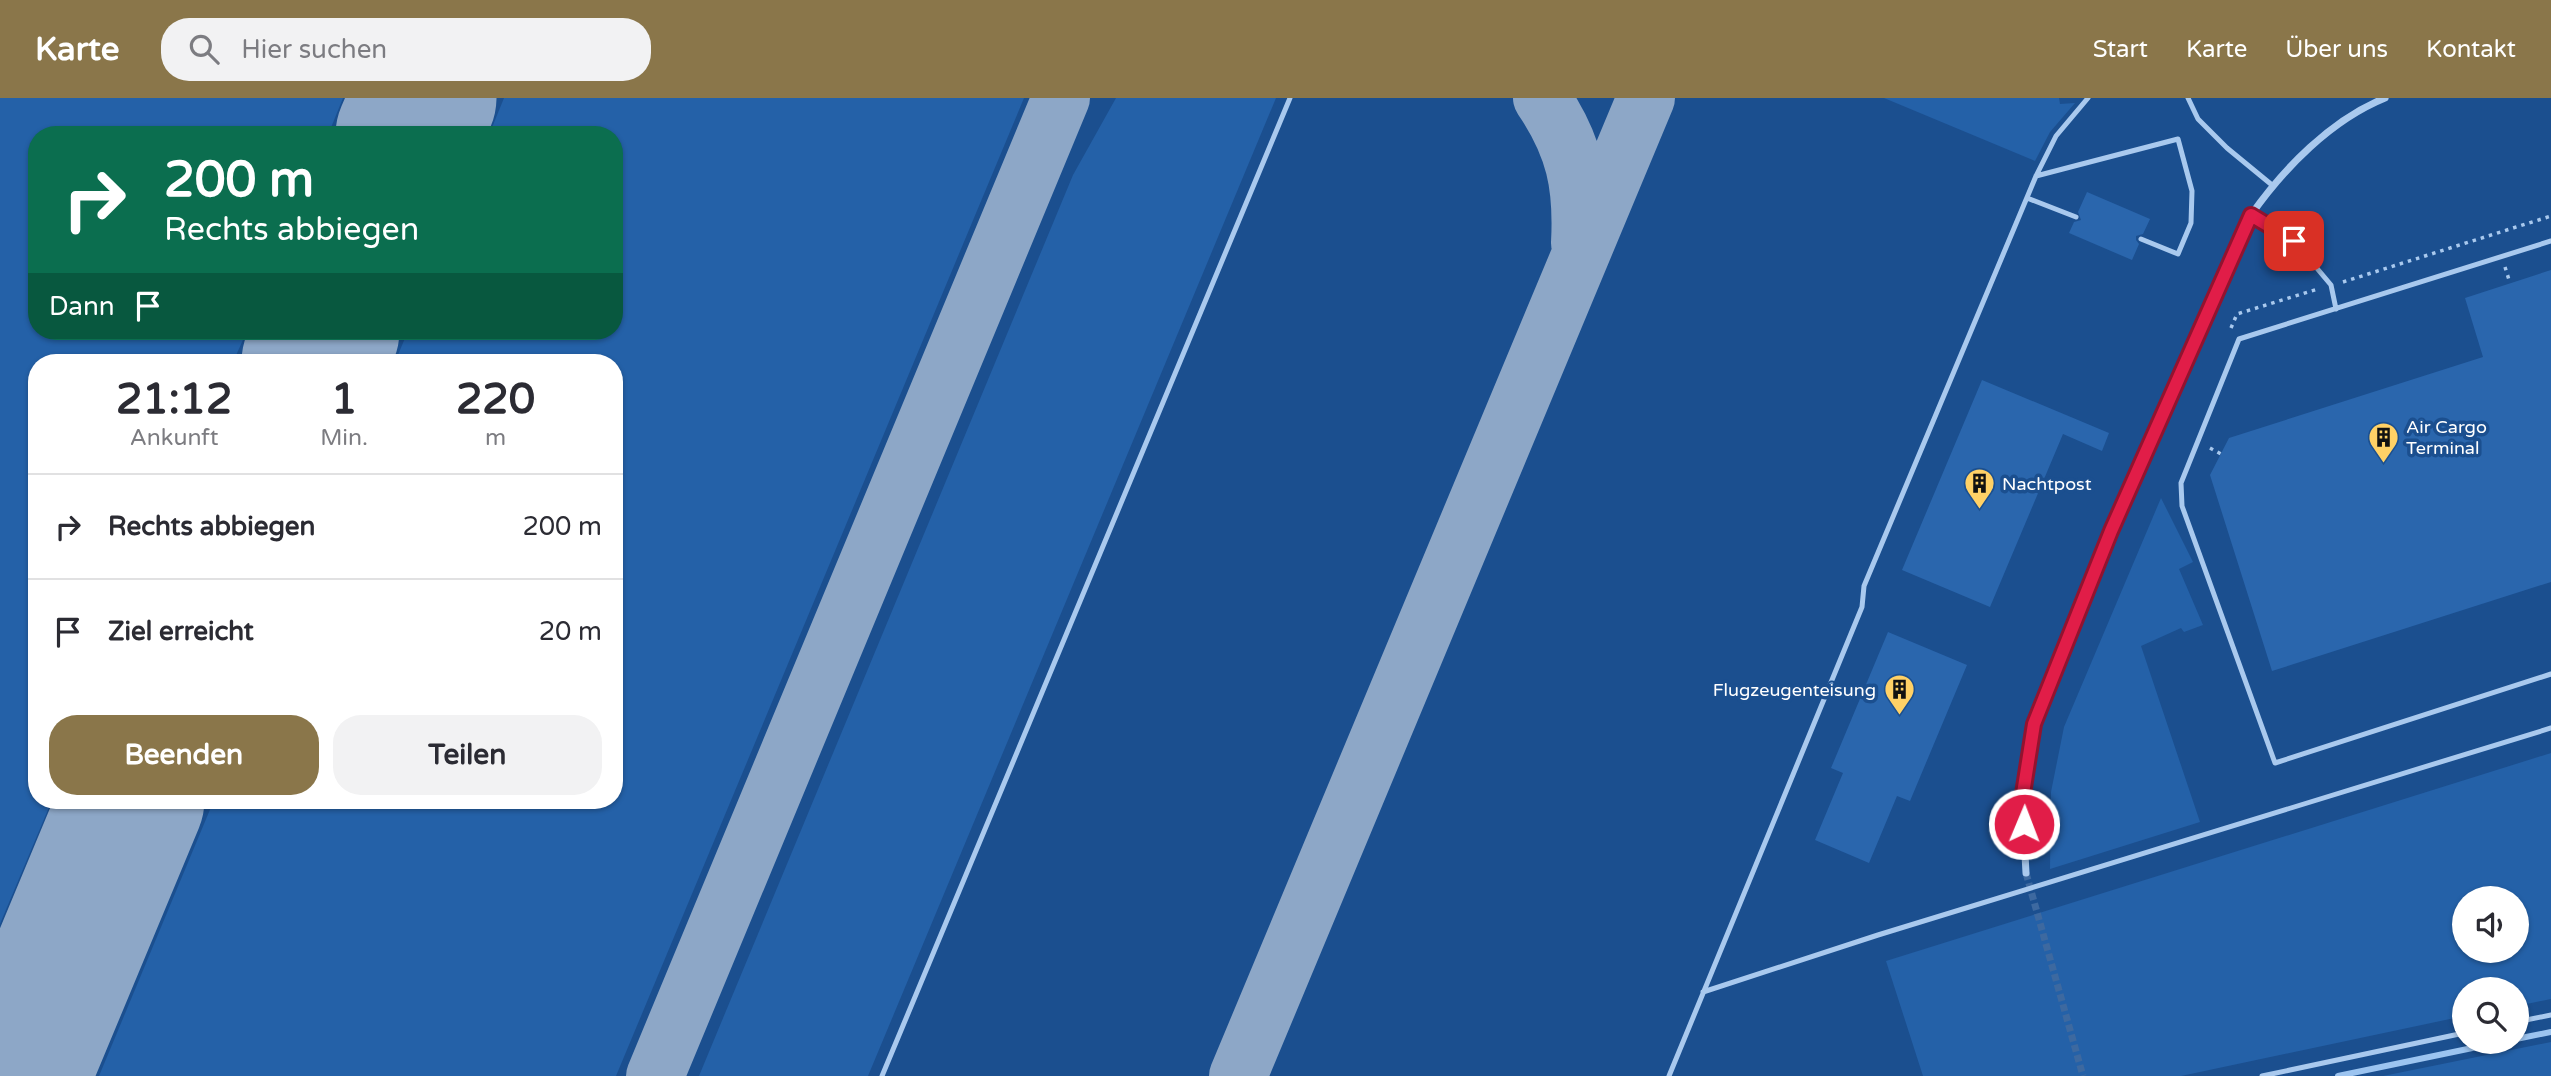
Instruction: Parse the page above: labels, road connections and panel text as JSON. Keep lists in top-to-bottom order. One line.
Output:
{"places":{"building":["Air Cargo Terminal","Nachtpost","Flugzeugenteisung"]},"page":{"header":"Karte","search":"Hier suchen","nav":["Start","Karte","Über uns","Kontakt"],"turn":["200 m","Rechts abbiegen"],"then":"Dann","eta":["21:12","Ankunft","1","Min.","220","m"],"list":[{"name":"Rechts abbiegen","value":"200 m"},{"name":"Ziel erreicht","value":"20 m"}],"buttons":["Beenden","Teilen"]}}
